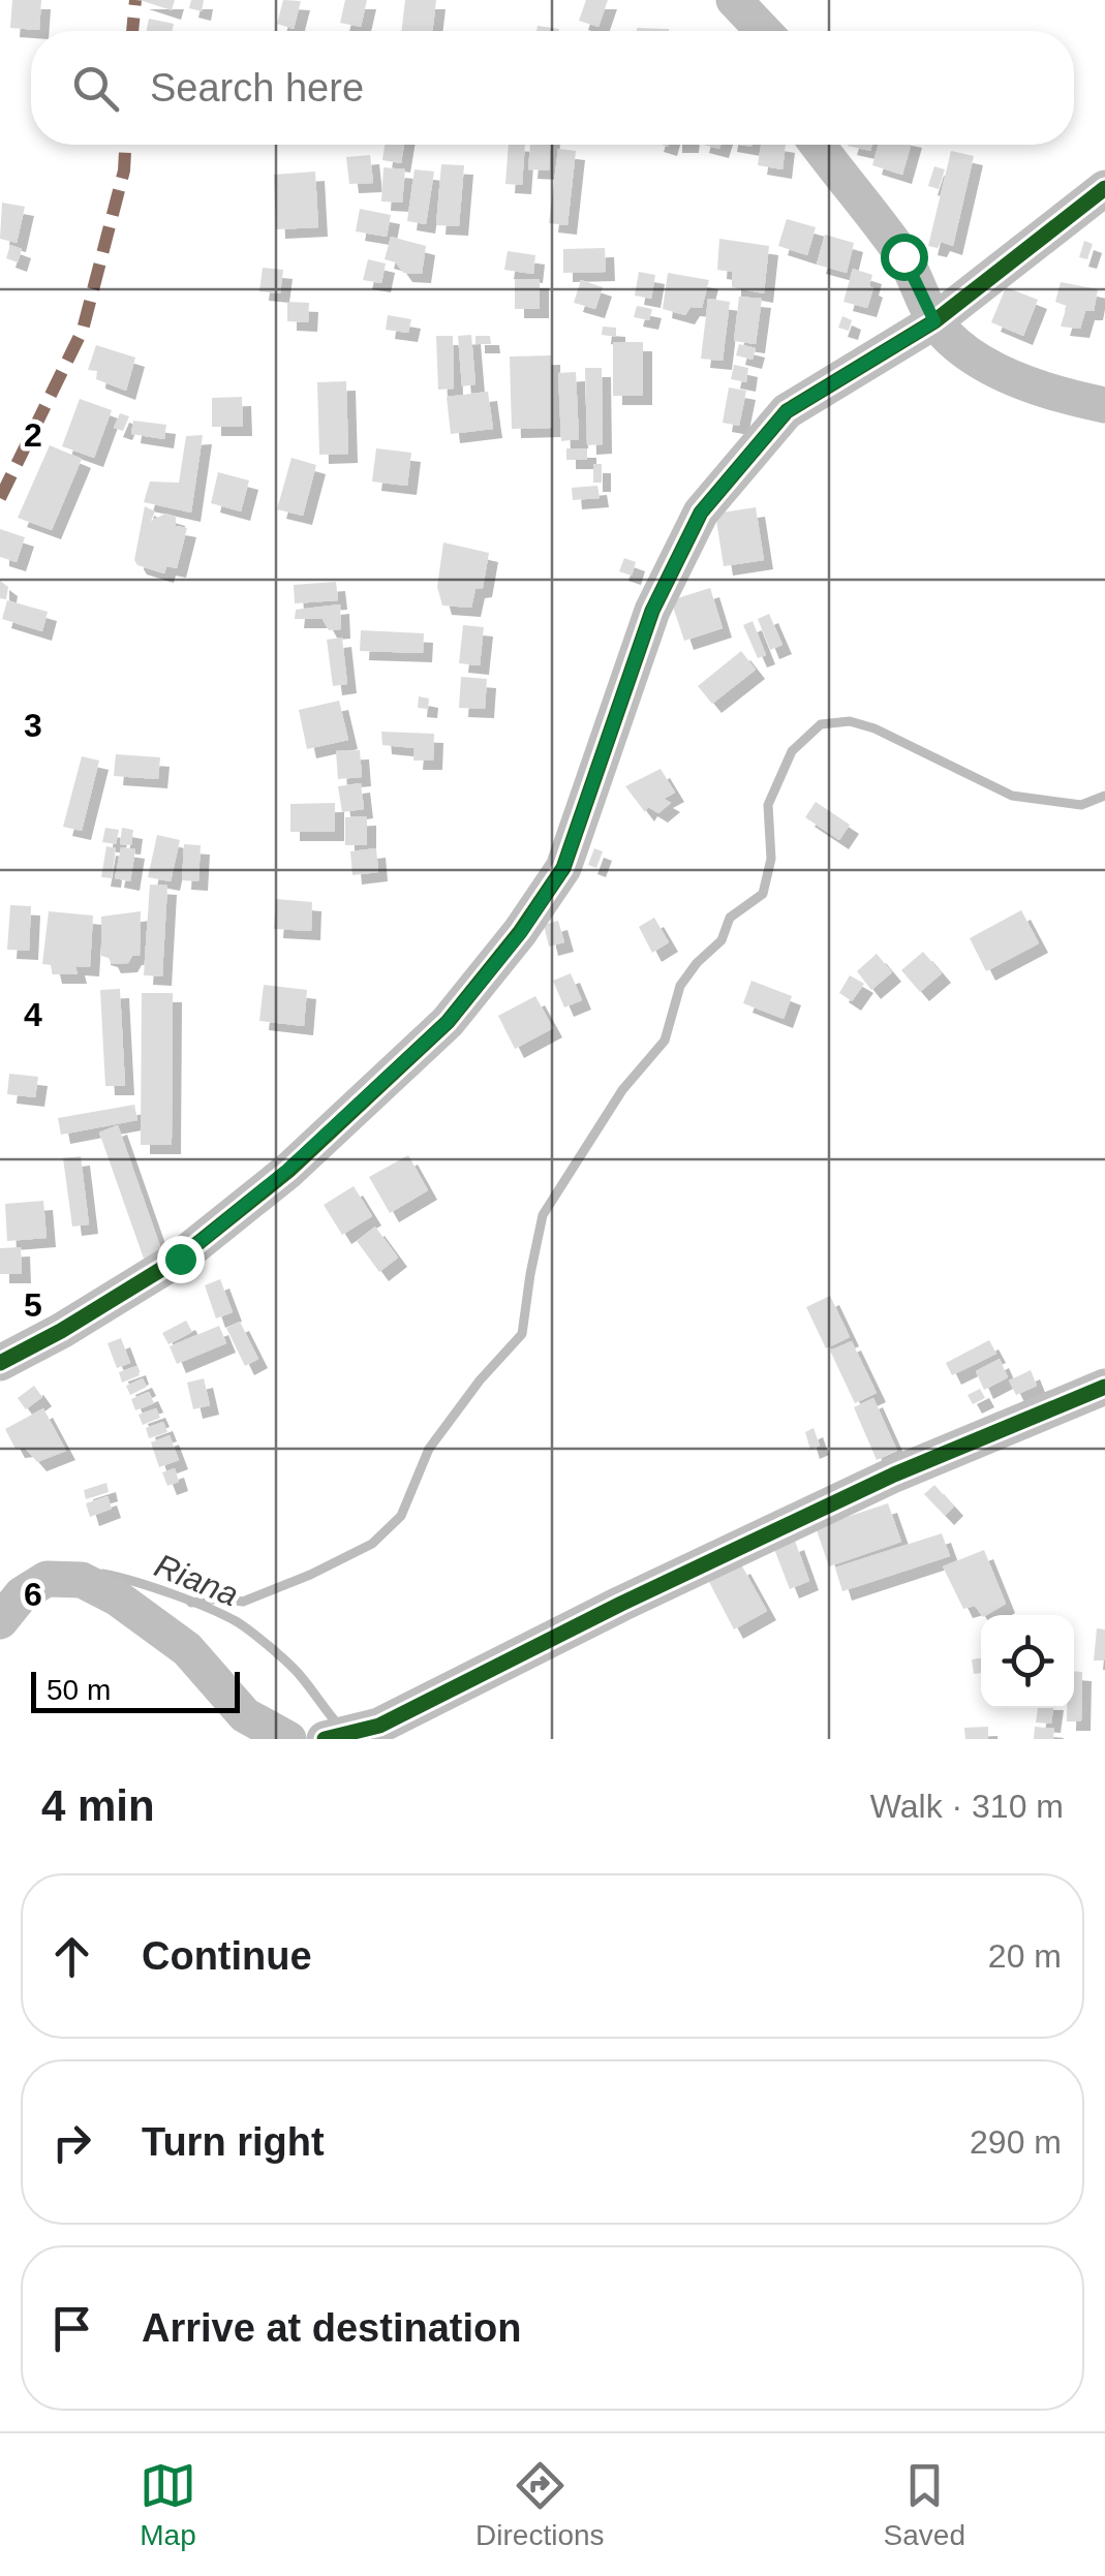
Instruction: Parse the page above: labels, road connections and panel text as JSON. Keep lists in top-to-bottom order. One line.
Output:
{"water":["Riana"],"scale_bar":"50 m","page":{"search":"Search here","scale":"50 m","heading":["4 min","Walk · 310 m"],"list":[["Continue","20 m"],["Turn right","290 m"],"Arrive at destination"],"nav":["Map","Directions","Saved"]},"grid":{"rows":["2","3","4","5","6"]}}
